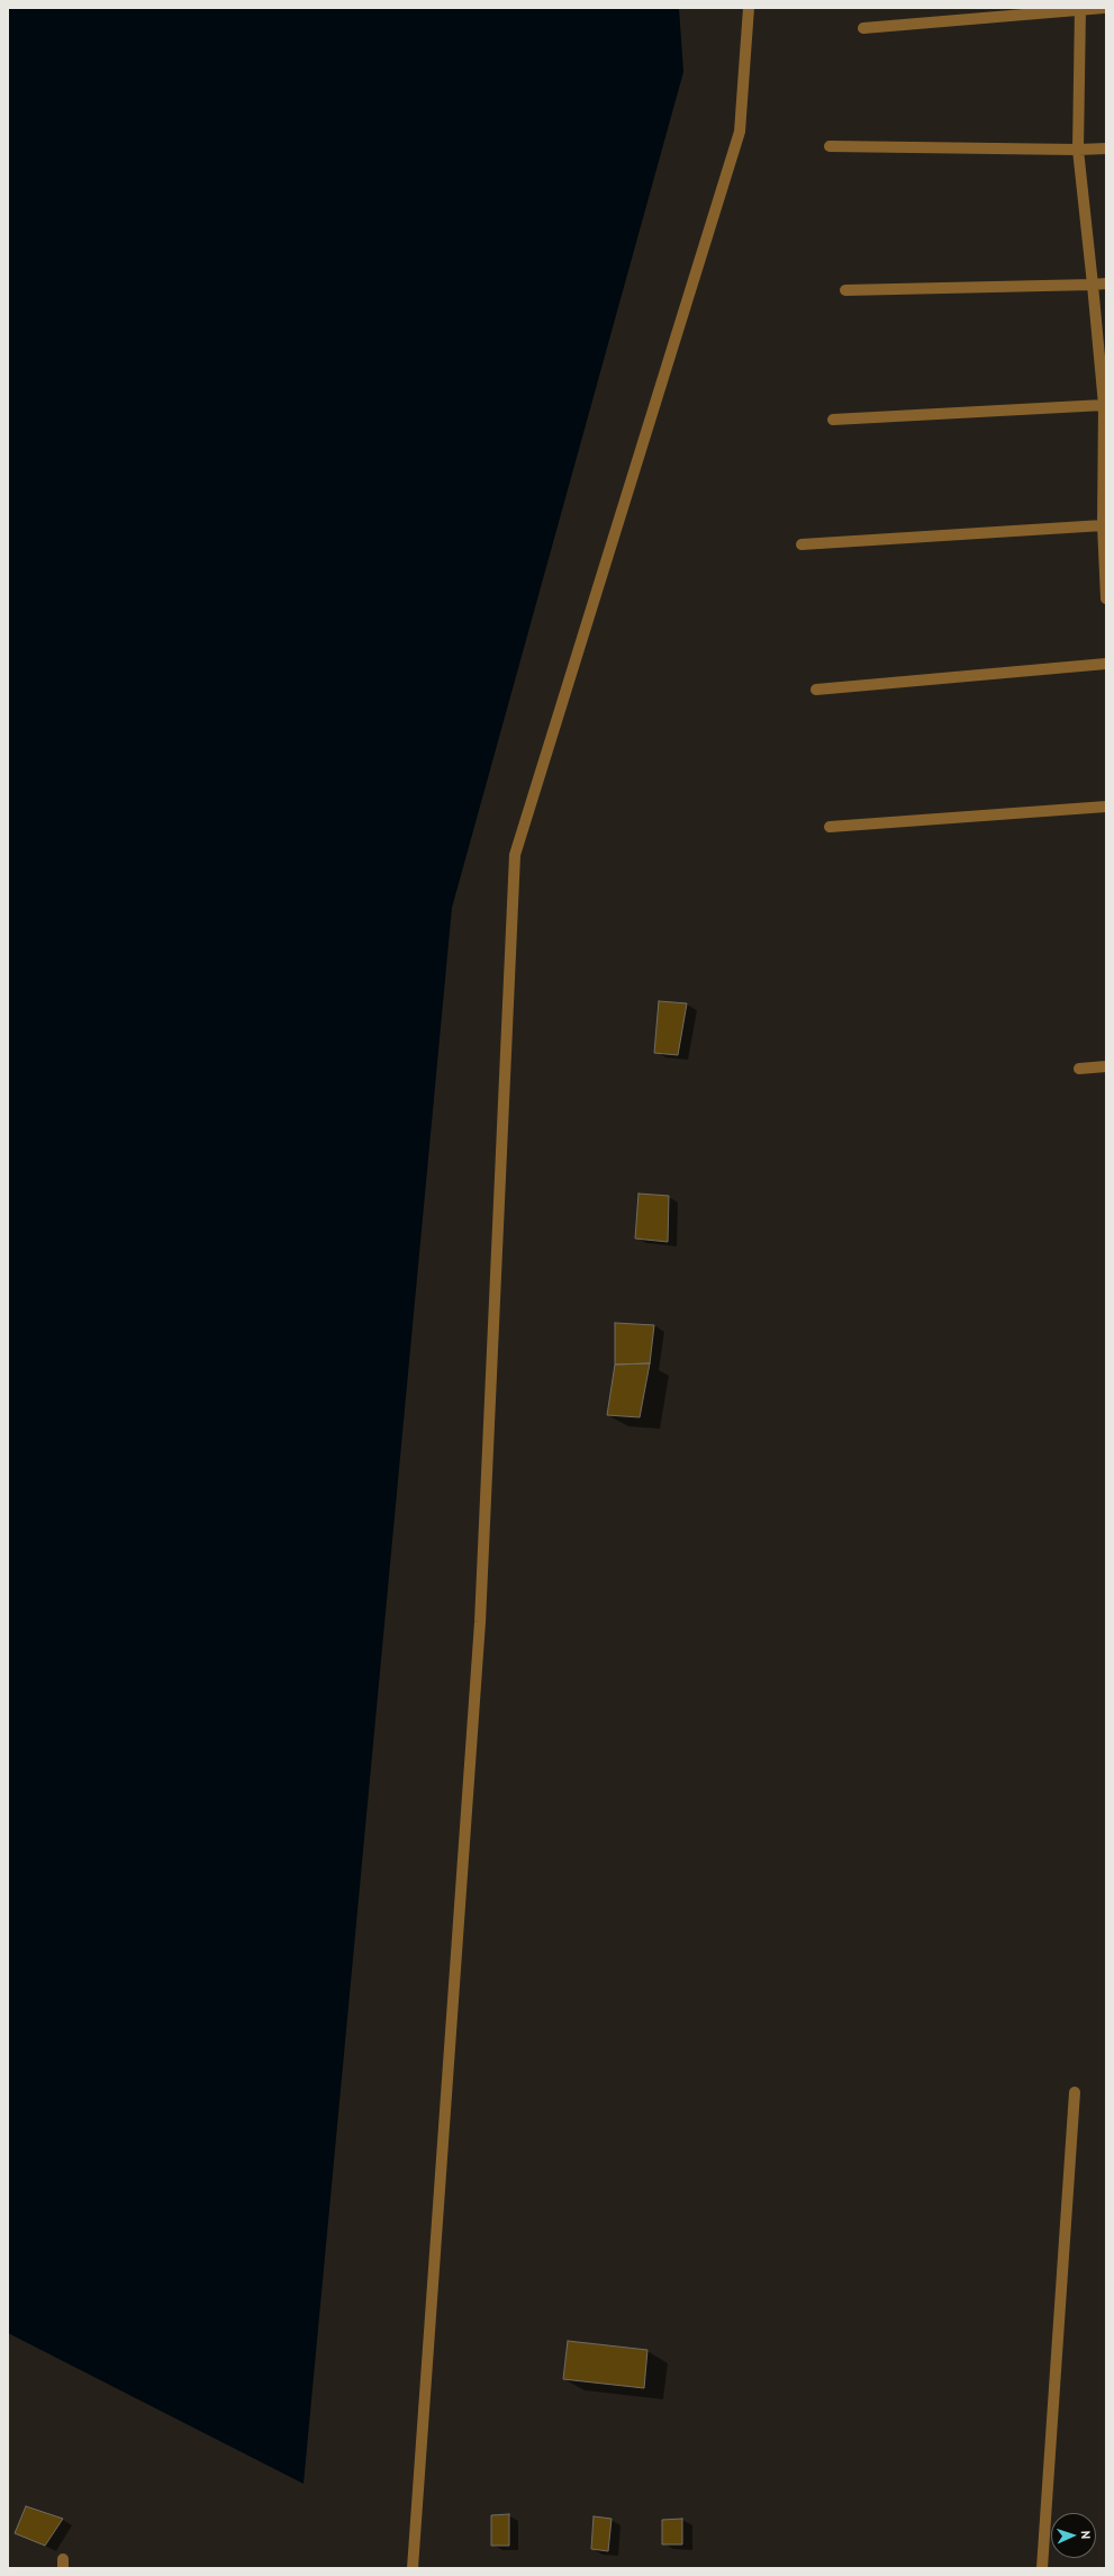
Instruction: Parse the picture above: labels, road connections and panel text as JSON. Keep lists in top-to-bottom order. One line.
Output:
{"north":"right"}
